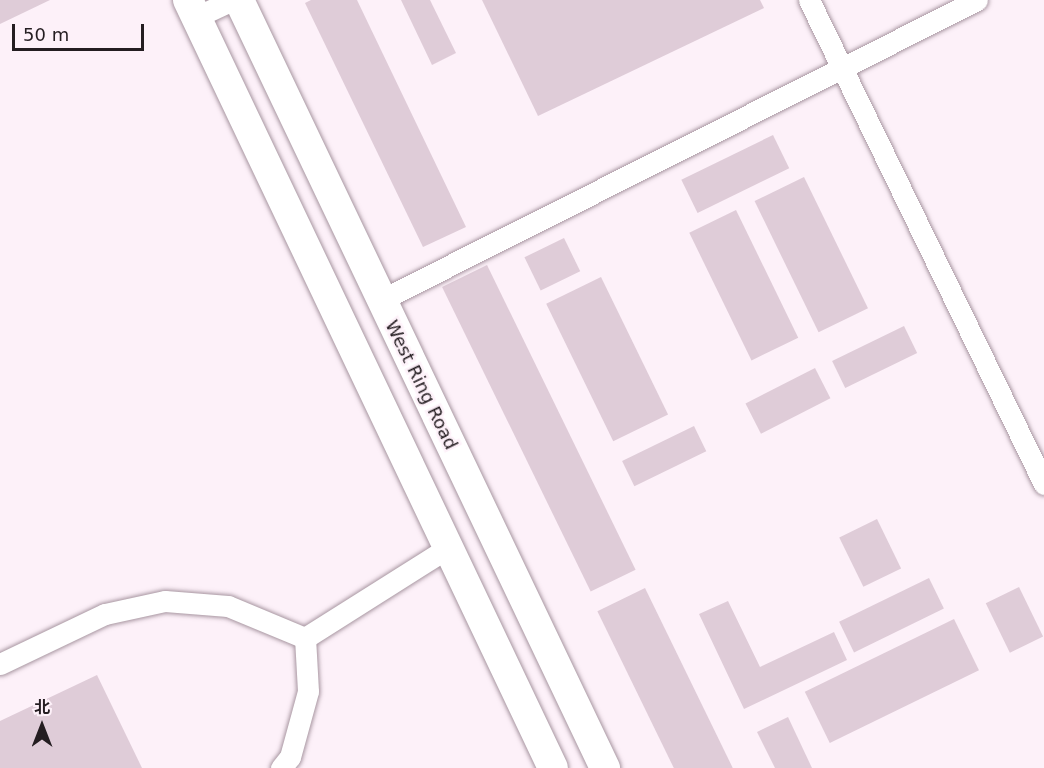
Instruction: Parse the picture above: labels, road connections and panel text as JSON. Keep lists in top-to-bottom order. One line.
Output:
{"streets":{"main road":["West Ring Road"]},"scale_bar":"50 m","north":"top"}
